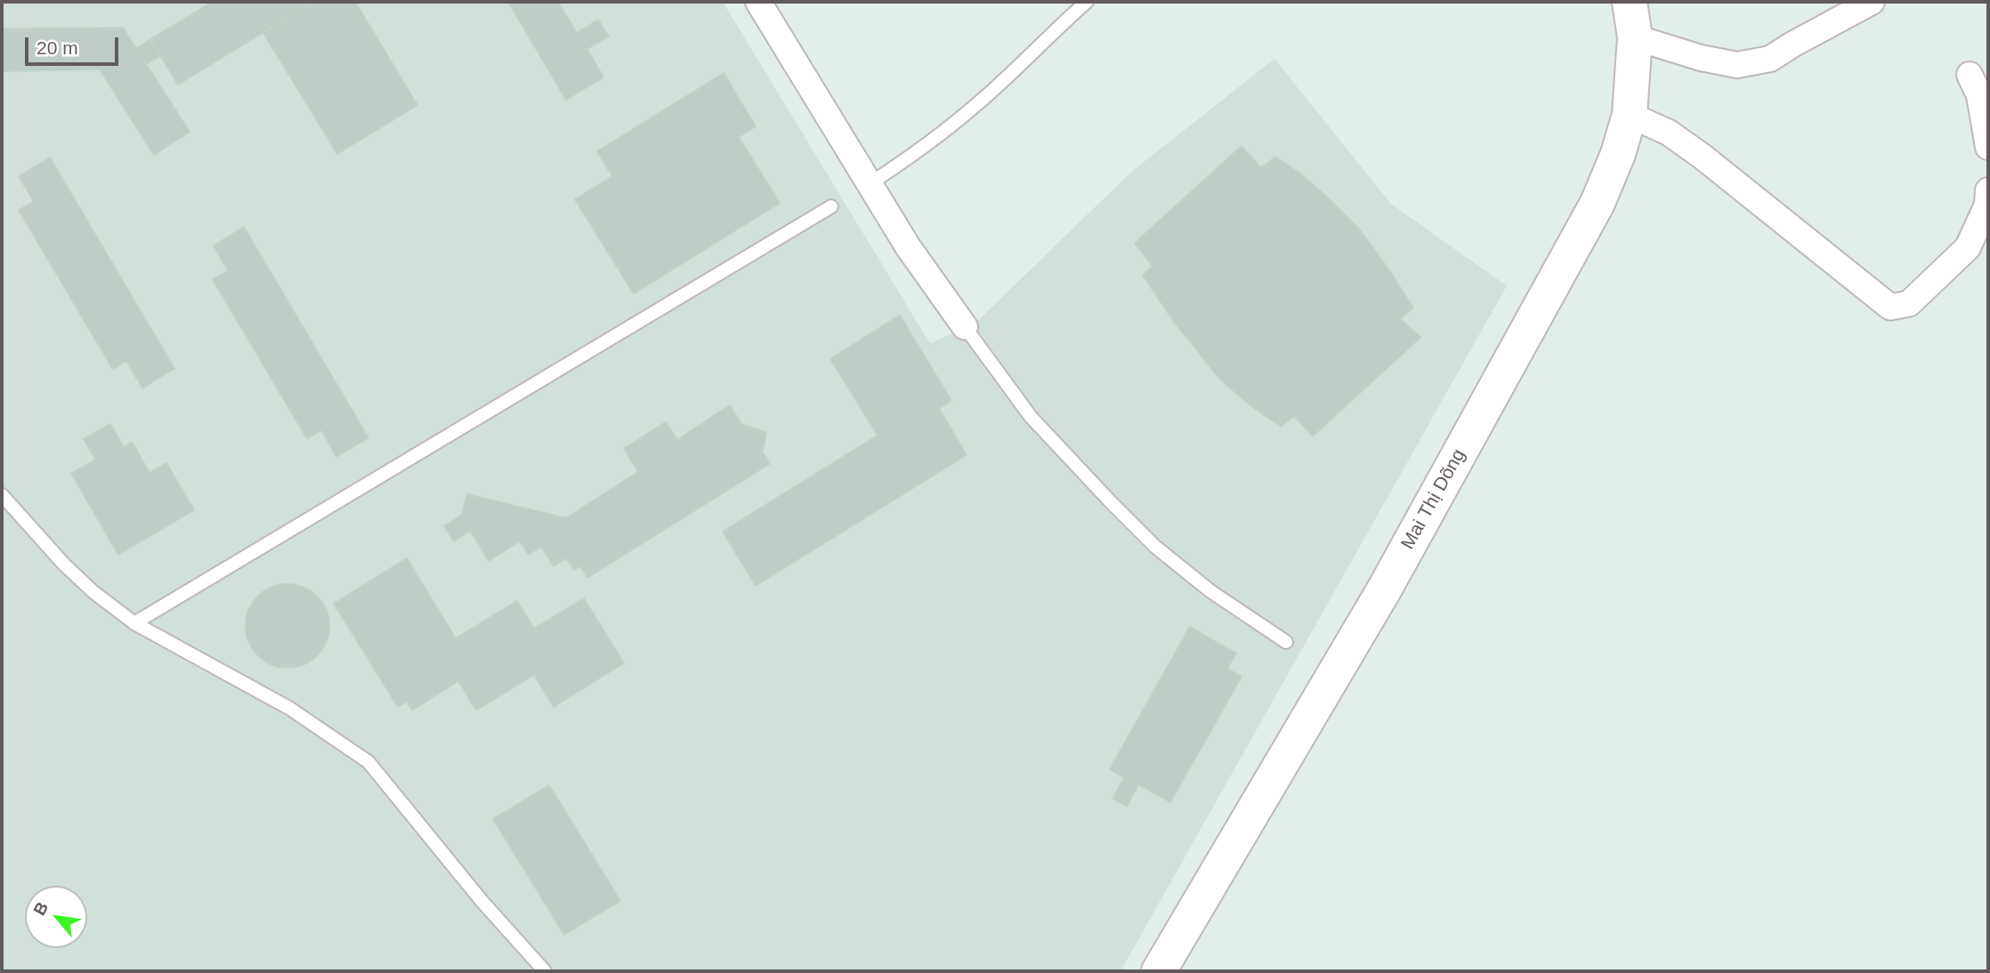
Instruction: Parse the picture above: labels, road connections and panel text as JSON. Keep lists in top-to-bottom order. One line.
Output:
{"streets":{"street":["Mai Thị Dõng"]},"scale_bar":"20 m","north":"top left"}
